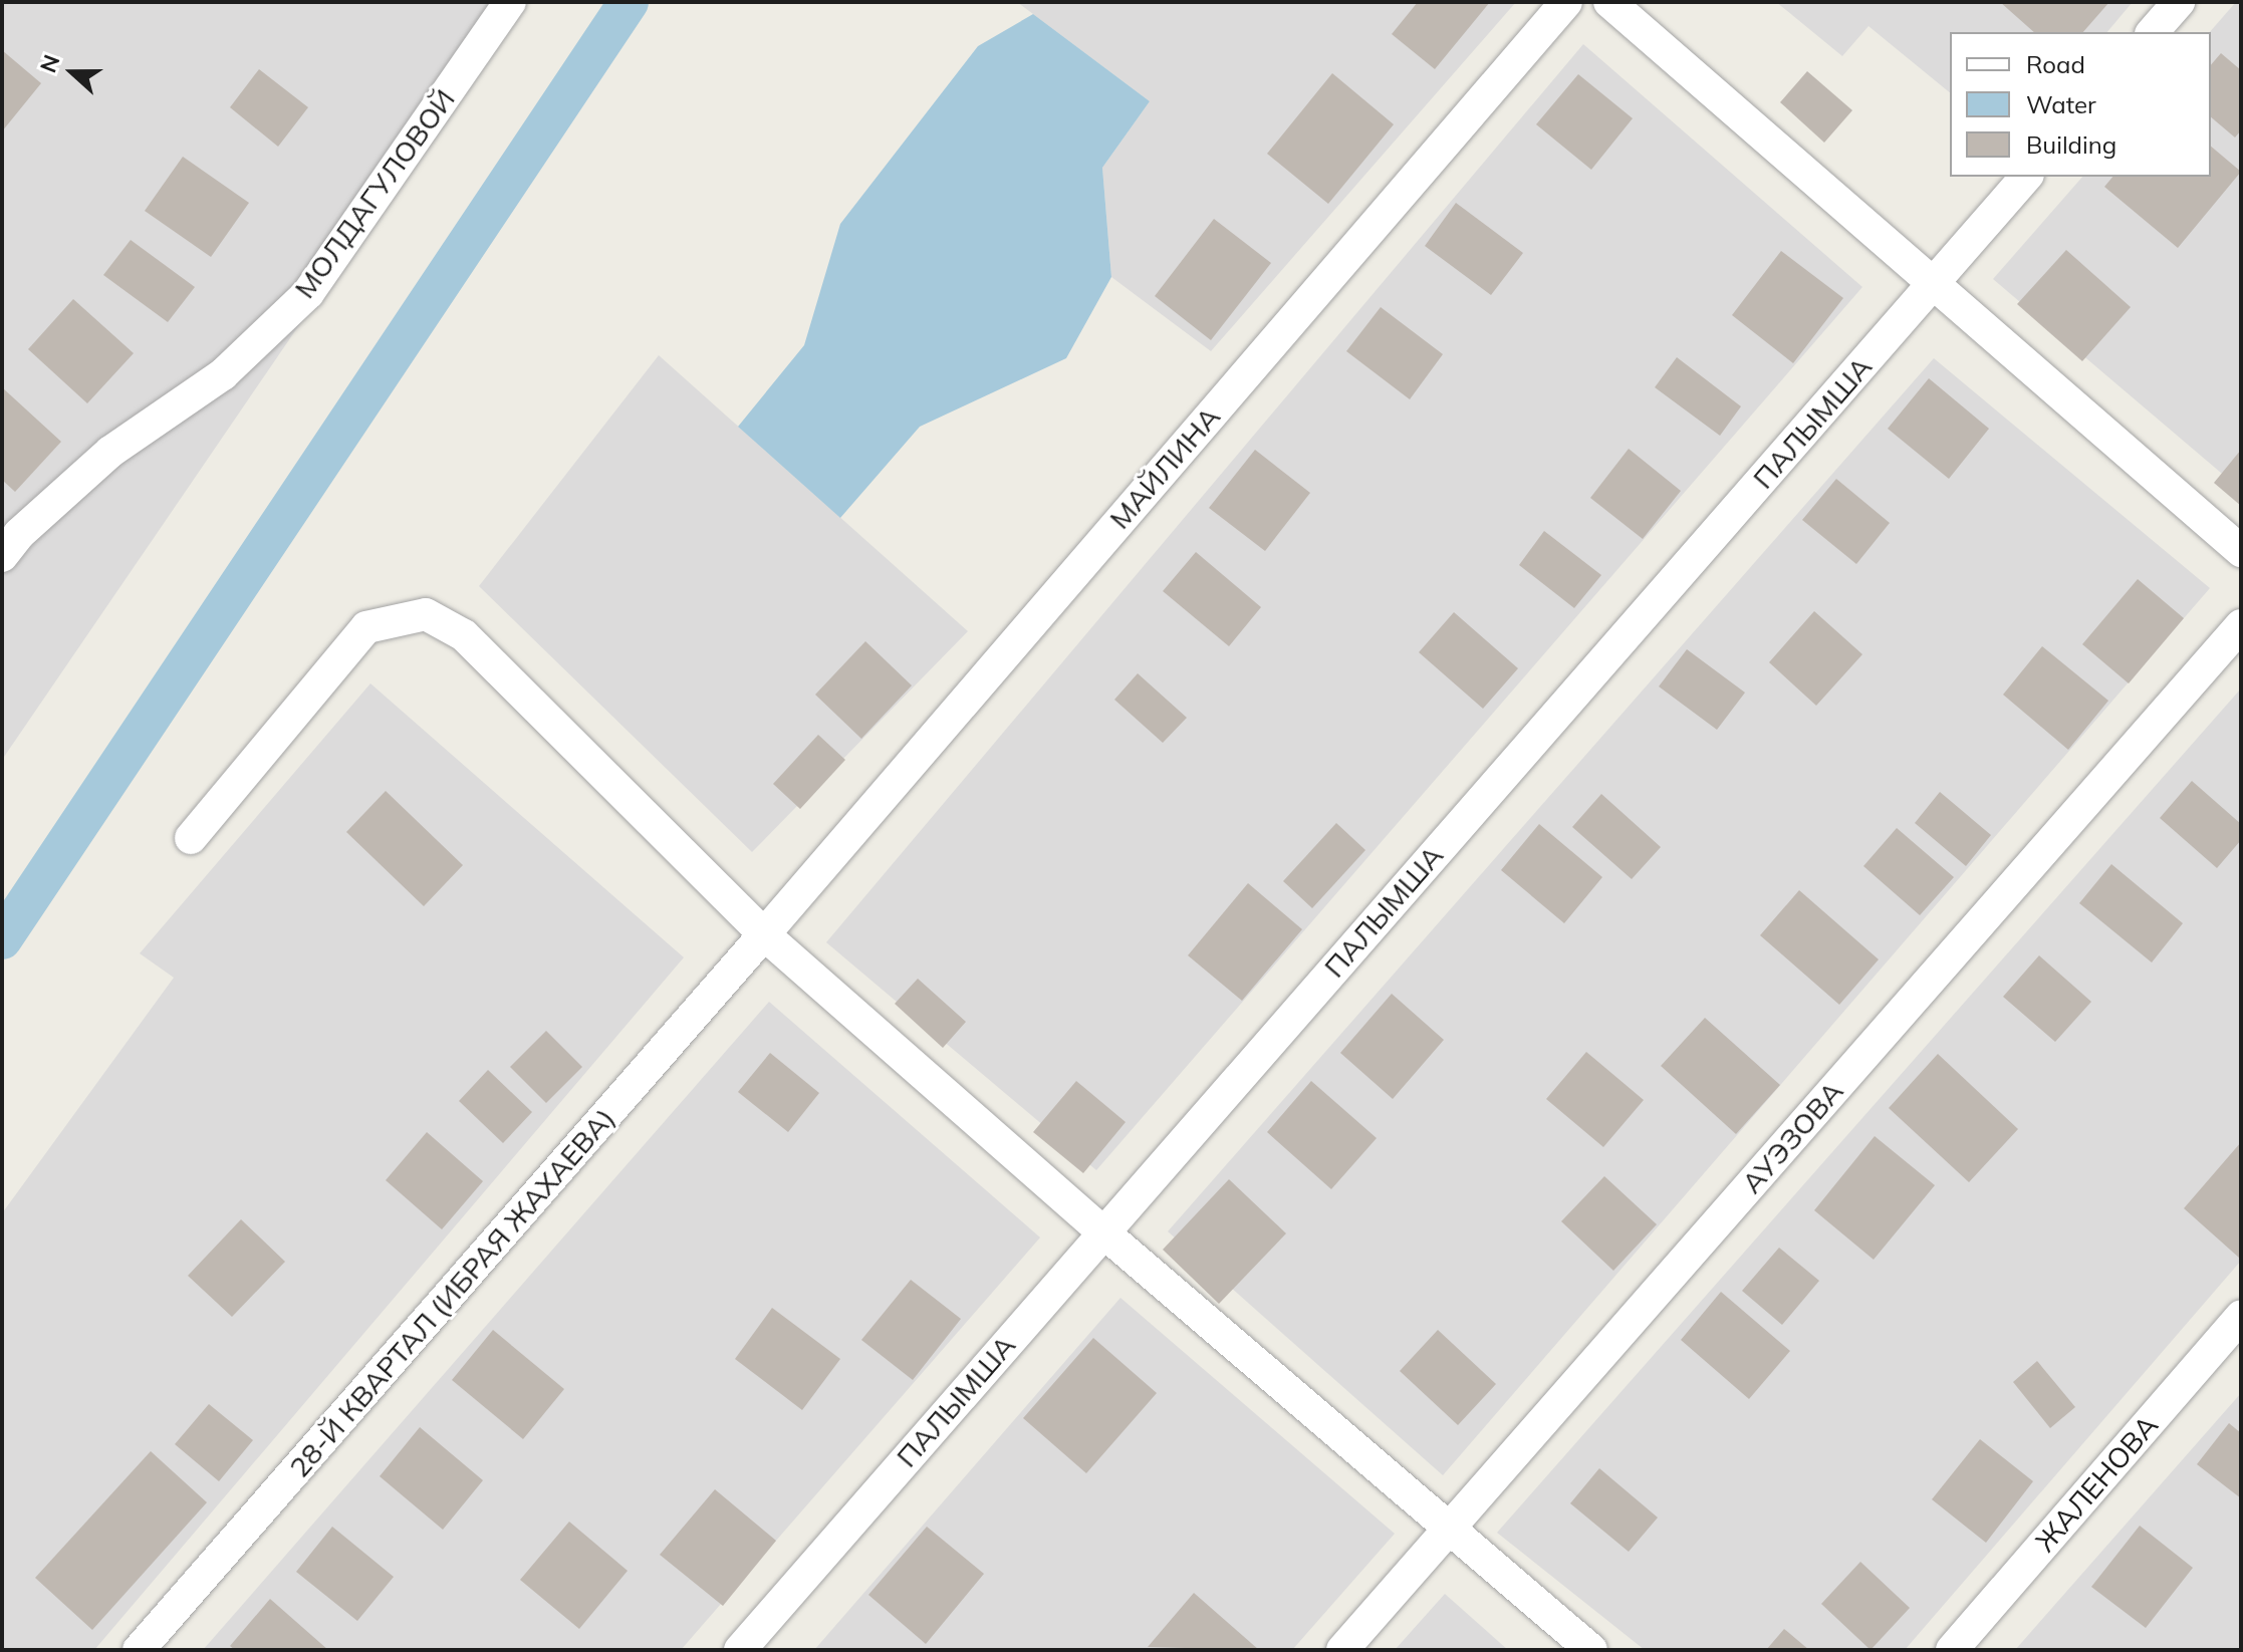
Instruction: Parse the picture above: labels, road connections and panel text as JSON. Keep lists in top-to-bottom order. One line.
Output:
{"streets":{"street":["МОЛДАГУЛОВОЙ","ПАЛЫМША","МАЙЛИНА","АУЭЗОВА","28-Й КВАРТАЛ (ИБРАЯ ЖАХАЕВА)","ЖАЛЕНОВА"]},"crossings":[["МАЙЛИНА","28-Й КВАРТАЛ (ИБРАЯ ЖАХАЕВА)"]],"legend":["Road","Water","Building"],"north":"left"}
